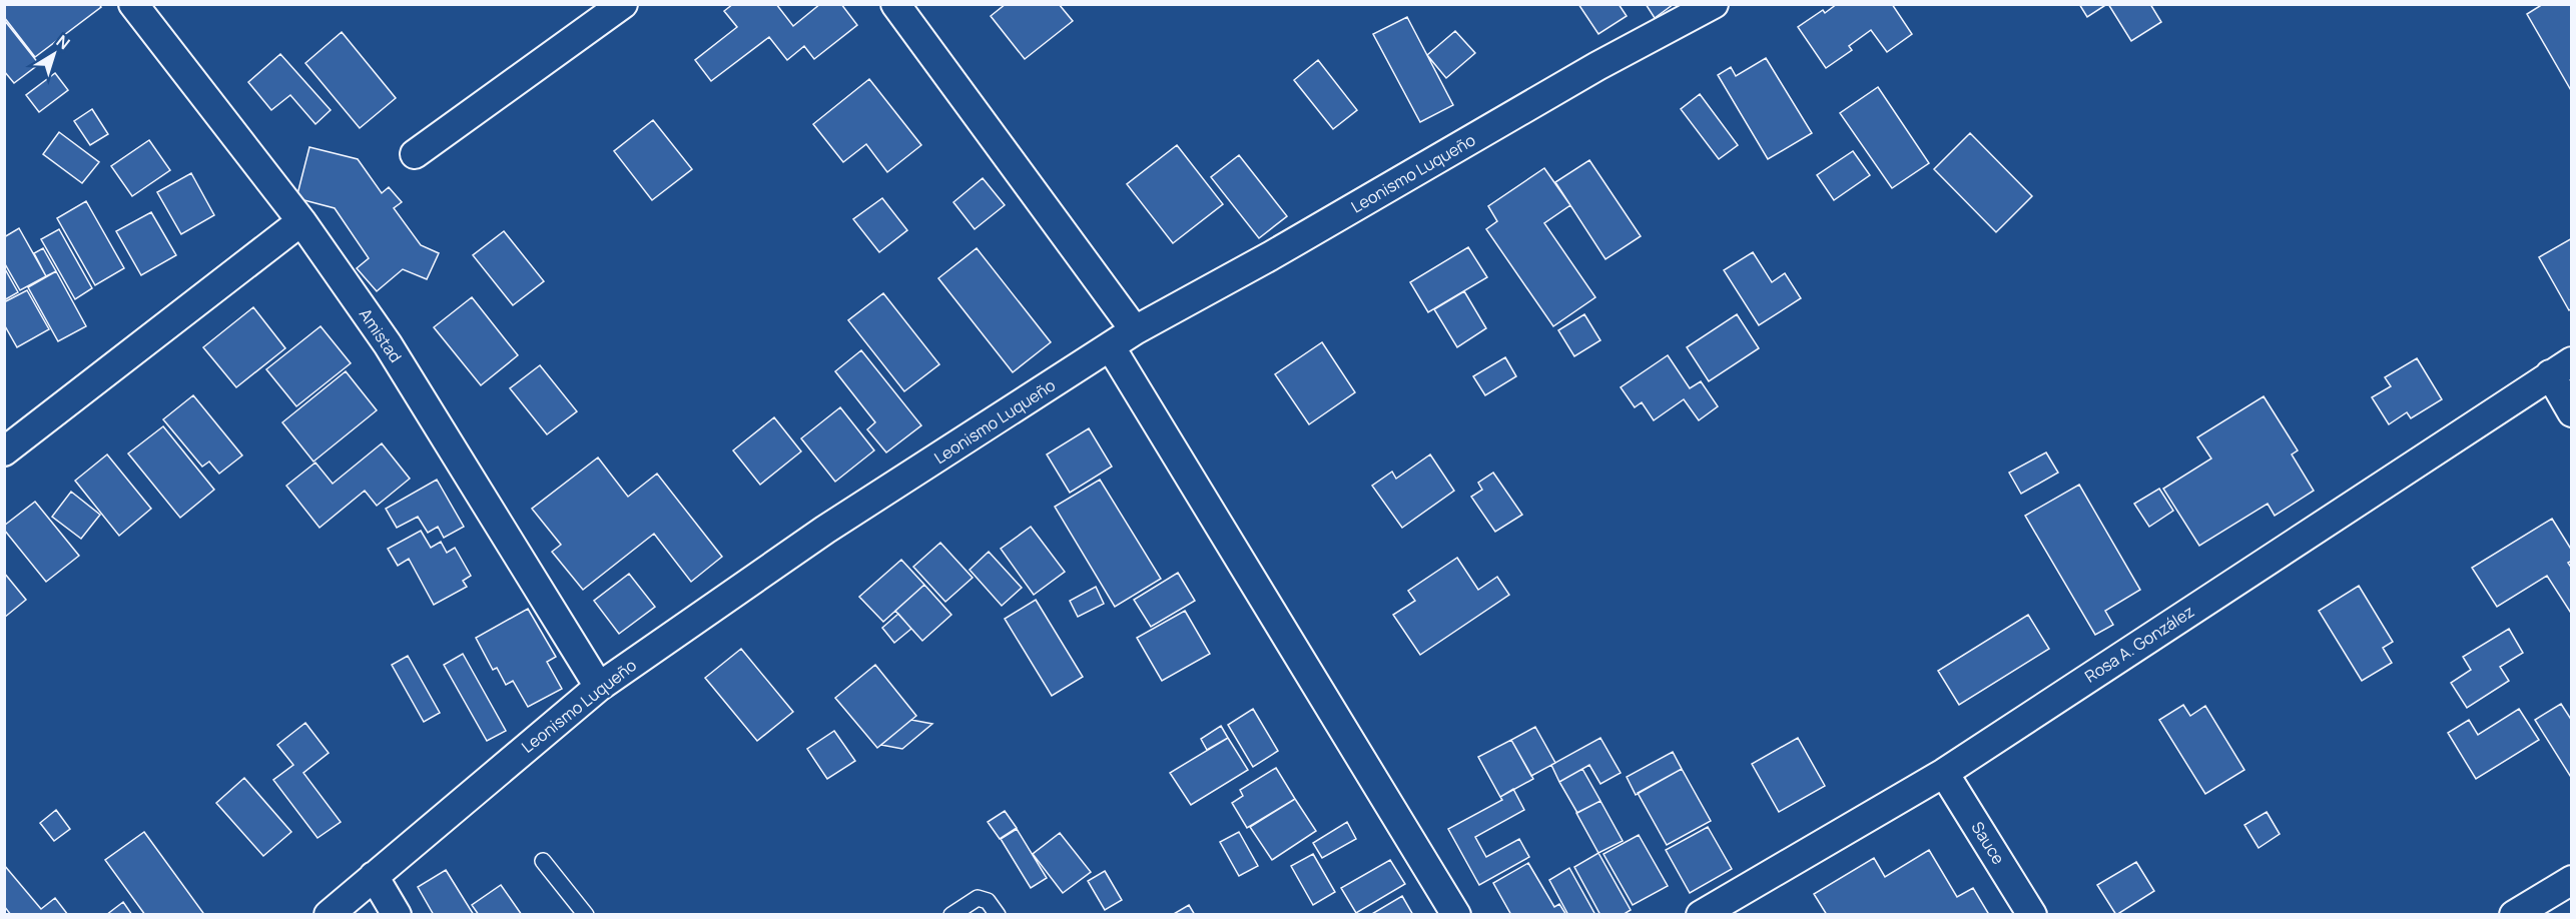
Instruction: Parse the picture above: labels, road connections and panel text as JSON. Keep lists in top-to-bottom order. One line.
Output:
{"streets":{"street":["Leonismo Luqueño","Amistad","Rosa A. González","Sauce"]},"crossings":[["Leonismo Luqueño","Amistad"],["Rosa A. González","Sauce"]],"north":"top right"}
